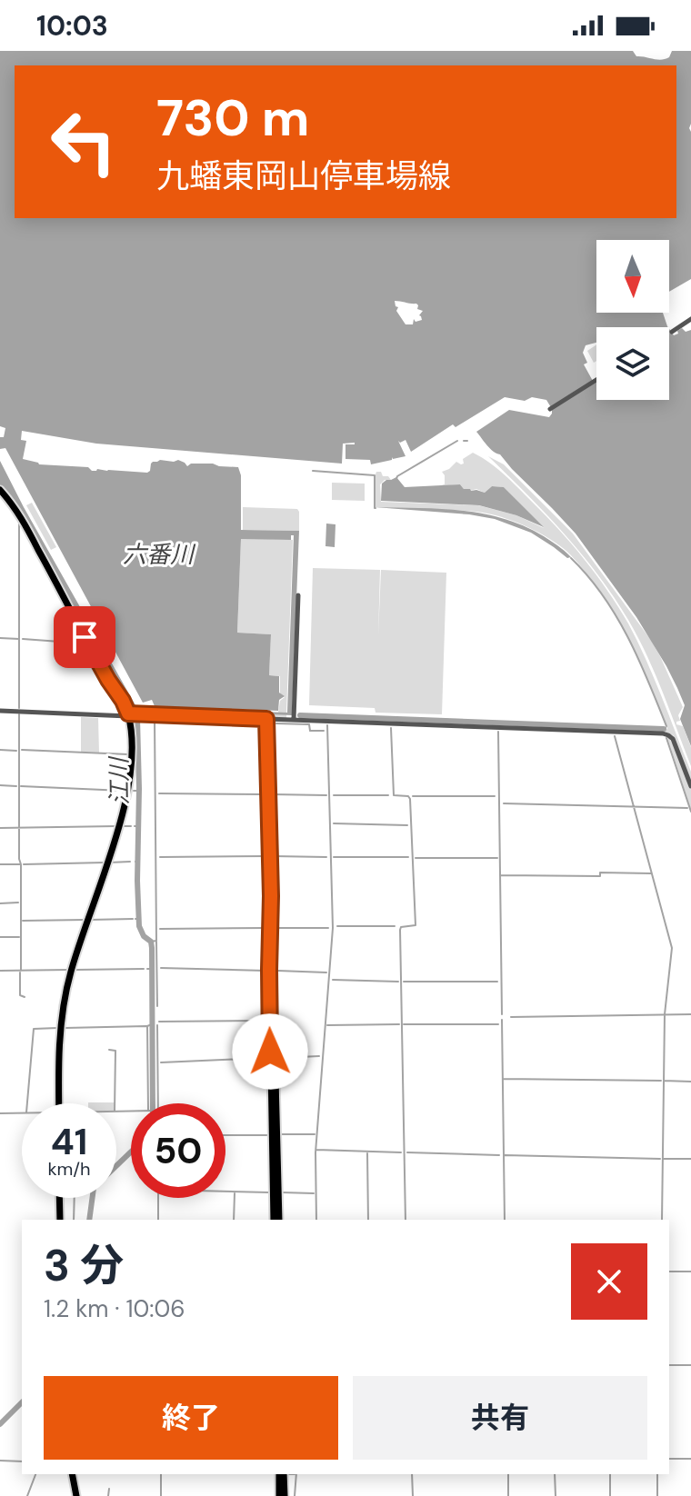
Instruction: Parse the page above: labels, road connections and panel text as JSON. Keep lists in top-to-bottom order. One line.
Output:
{"water":["六番川","江川"],"north":"bottom","page":{"status":"10:03","turn":["730 m","九蟠東岡山停車場線"],"speed":"41 km/h","limit":"50","heading":["3 分","1.2 km · 10:06"],"buttons":["終了","共有"]}}
